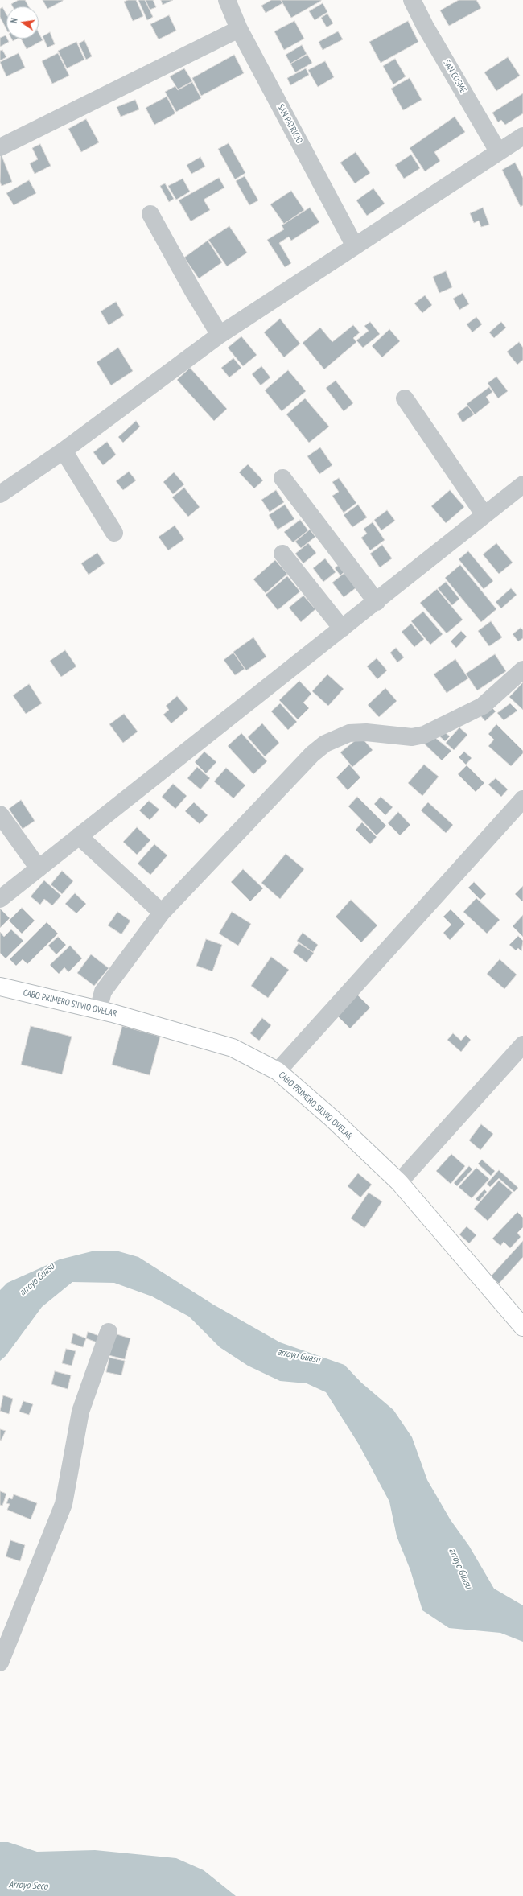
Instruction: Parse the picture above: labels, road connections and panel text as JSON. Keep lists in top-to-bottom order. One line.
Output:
{"streets":{"main road":["CABO PRIMERO SILVIO OVELAR"],"street":["SAN COSME","SAN PATRICIO"]},"water":["arroyo Guasu","Arroyo Seco"],"north":"left"}
